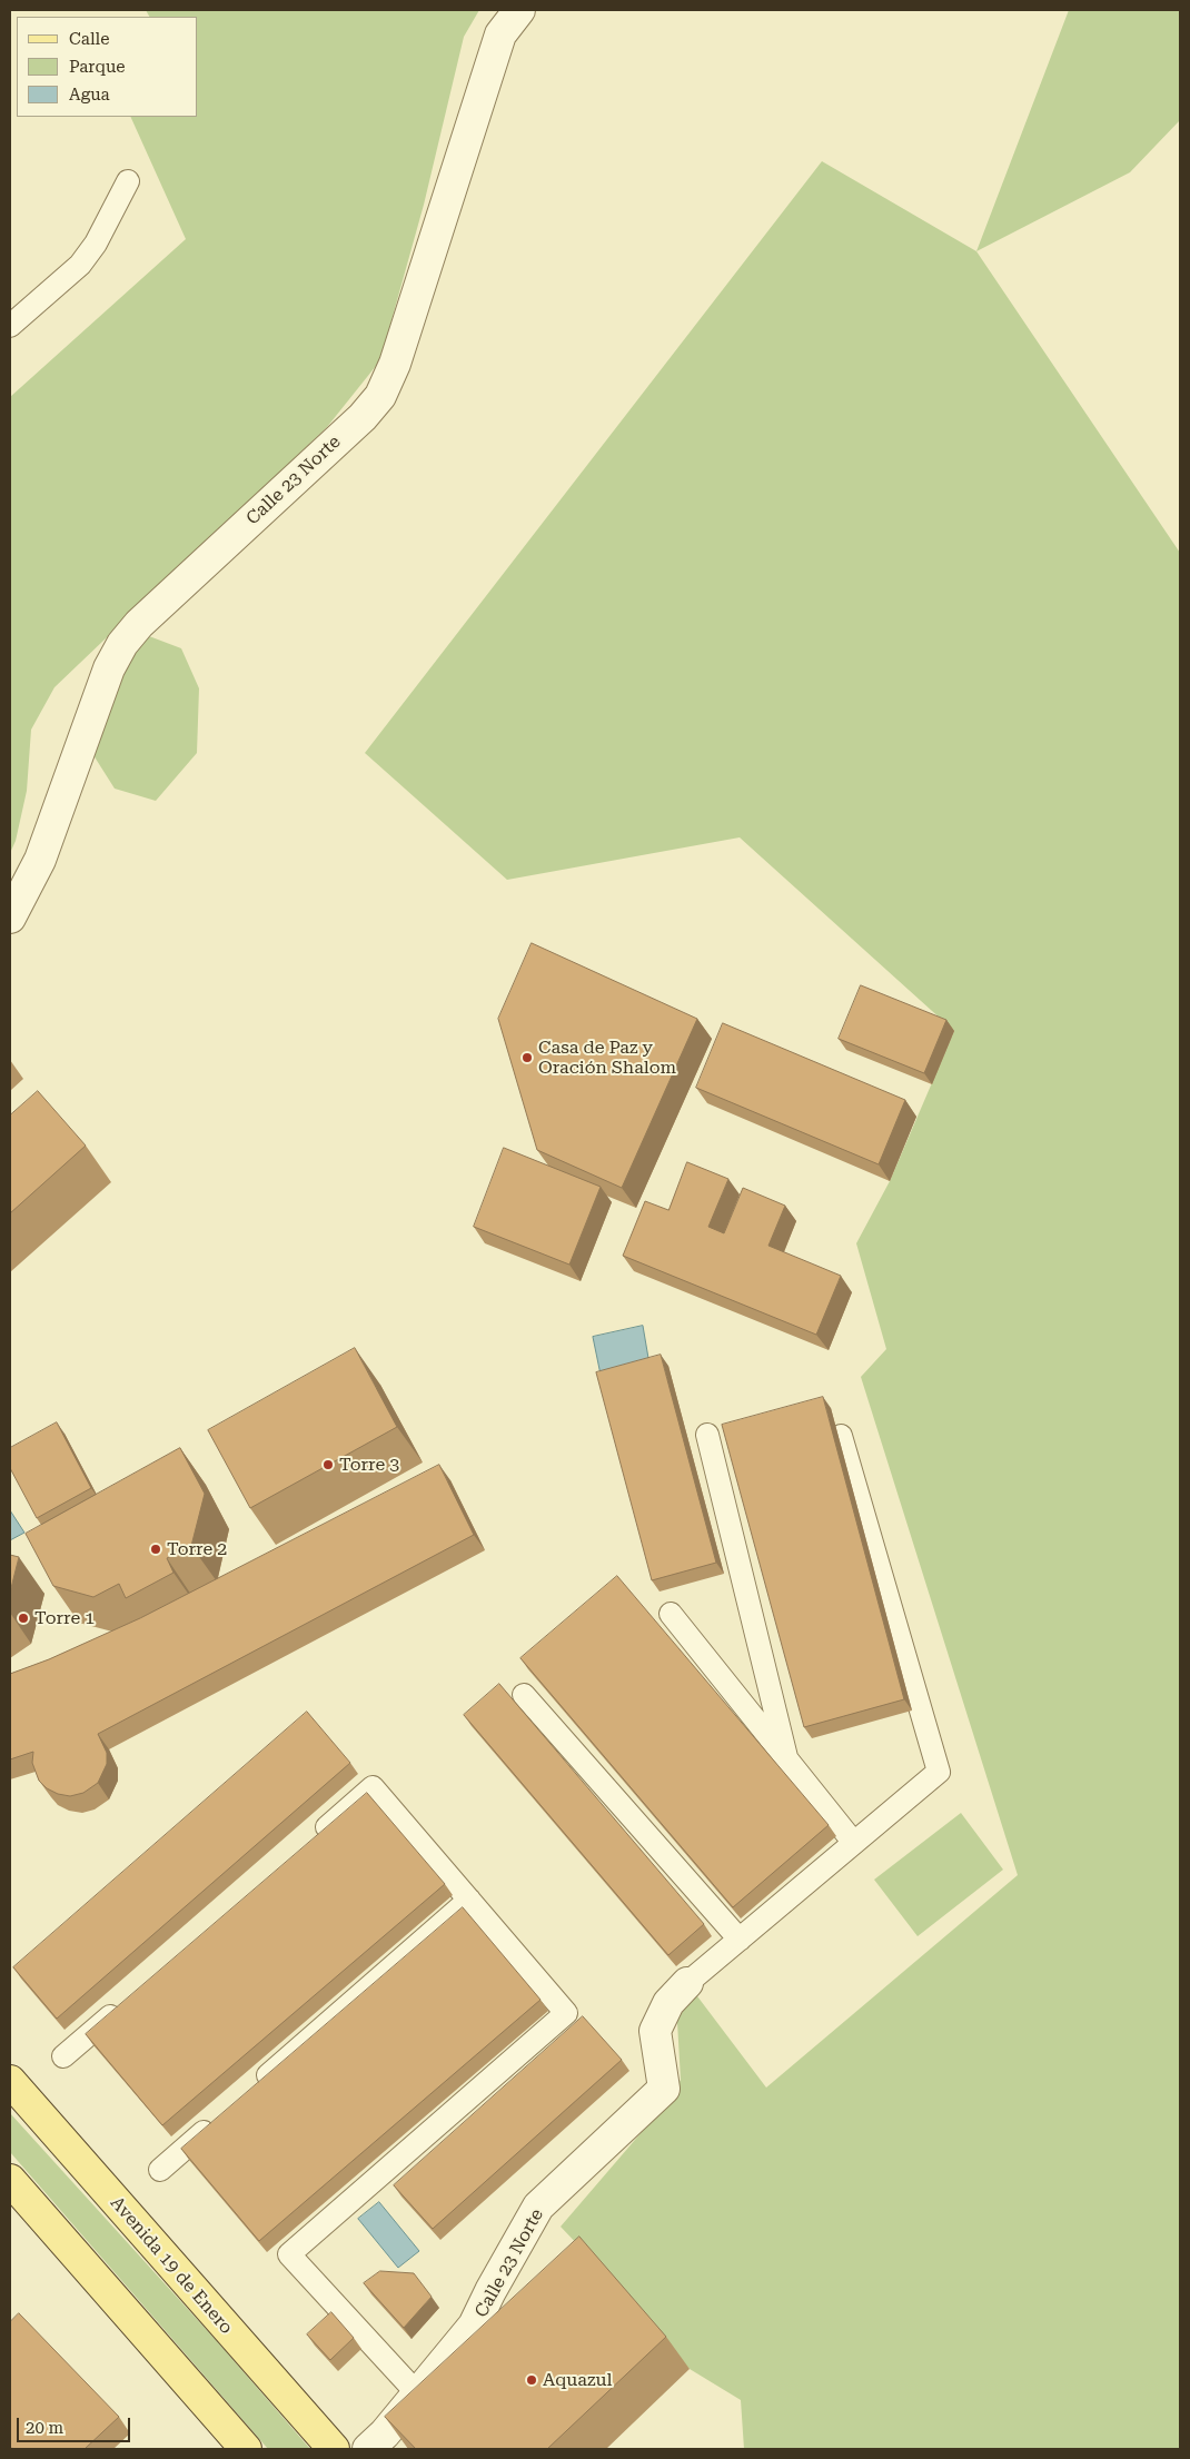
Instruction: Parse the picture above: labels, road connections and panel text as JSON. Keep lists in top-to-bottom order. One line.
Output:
{"streets":{"main road":["Avenida 19 de Enero"],"street":["Calle 23 Norte"]},"places":["Casa de Paz y Oración Shalom","Torre 3","Torre 2","Torre 1","Aquazul"],"legend":["Calle","Parque","Agua"],"scale_bar":"20 m"}
